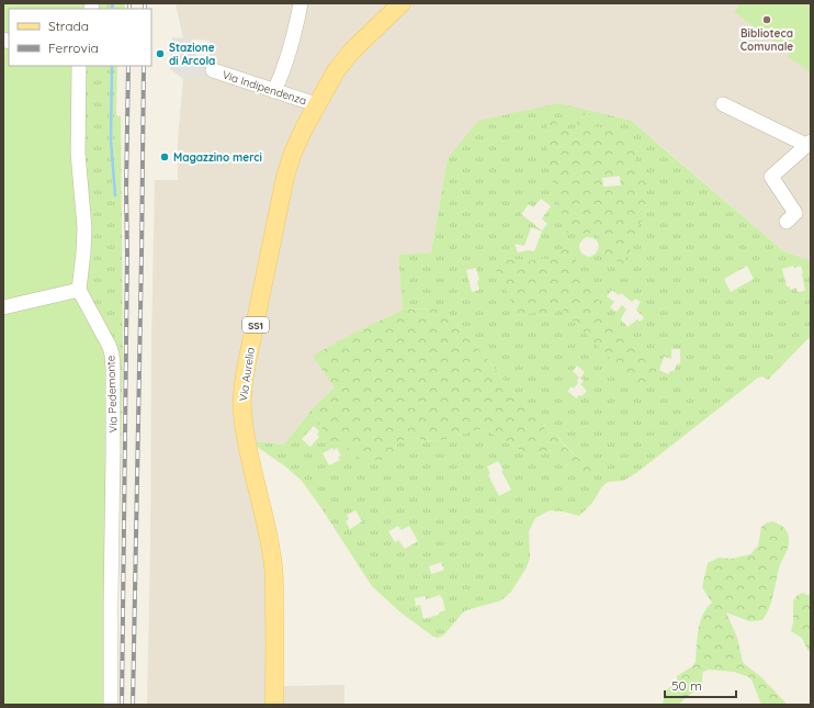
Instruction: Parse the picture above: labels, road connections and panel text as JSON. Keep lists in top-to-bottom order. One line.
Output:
{"streets":{"main road":["SS1","Via Aurelia"],"street":["Via Indipendenza","Via Pedemonte"]},"crossings":[["Via Indipendenza","Via Aurelia"]],"places":["Biblioteca Comunale","Stazione di Arcola","Magazzino merci"],"legend":["Strada","Ferrovia"],"scale_bar":"50 m"}
